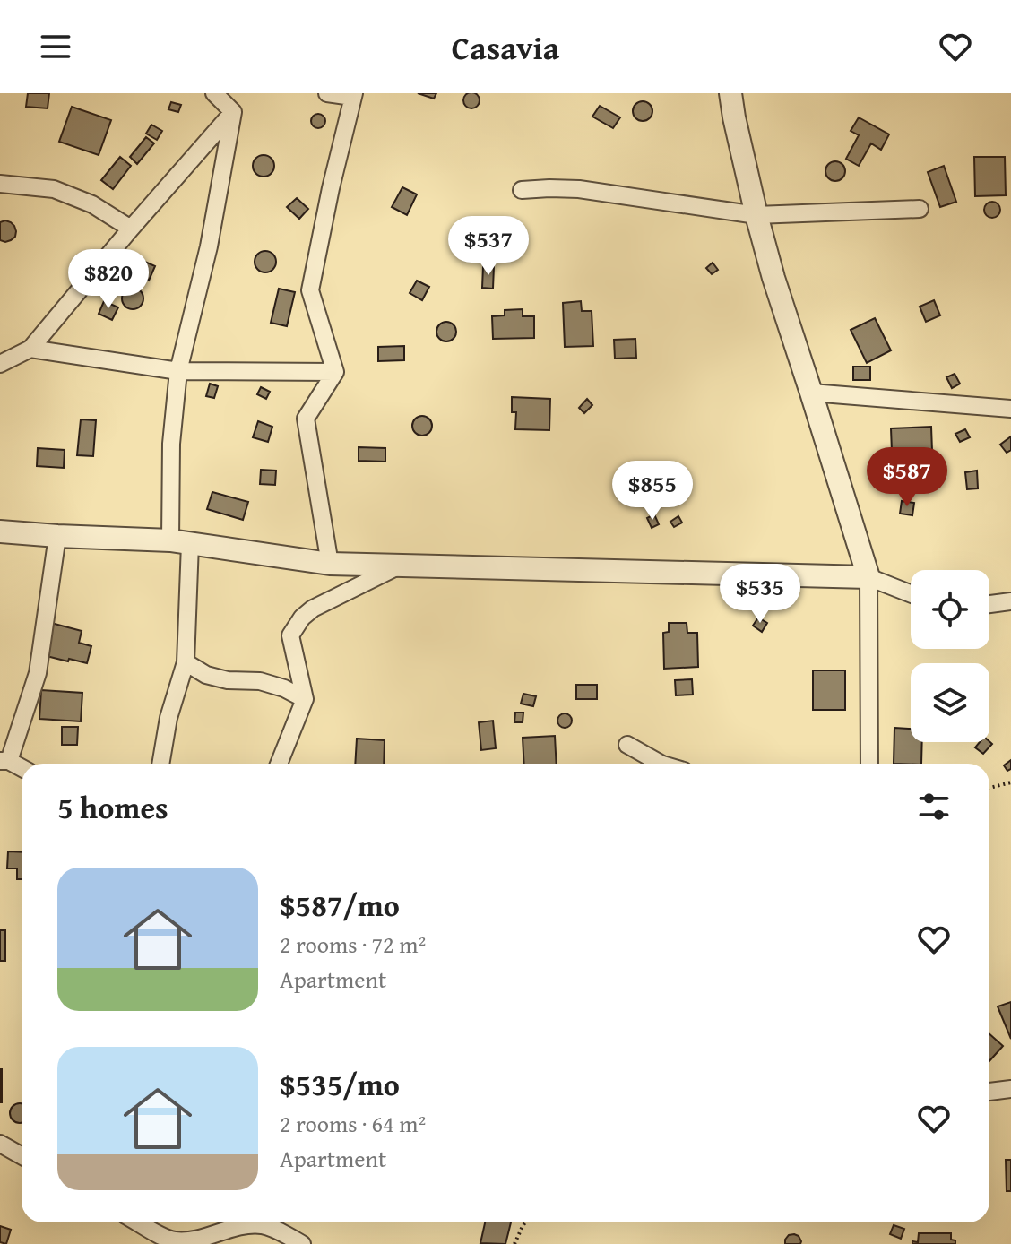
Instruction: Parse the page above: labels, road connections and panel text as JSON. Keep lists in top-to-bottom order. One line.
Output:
{"page":{"header":"Casavia","price":["$537","$820","$587","$855","$535"],"heading":"5 homes","list":[{"name":"$587/mo","note":"2 rooms · 72 m² · Apartment"},{"name":"$535/mo","note":"2 rooms · 64 m² · Apartment"}]}}
